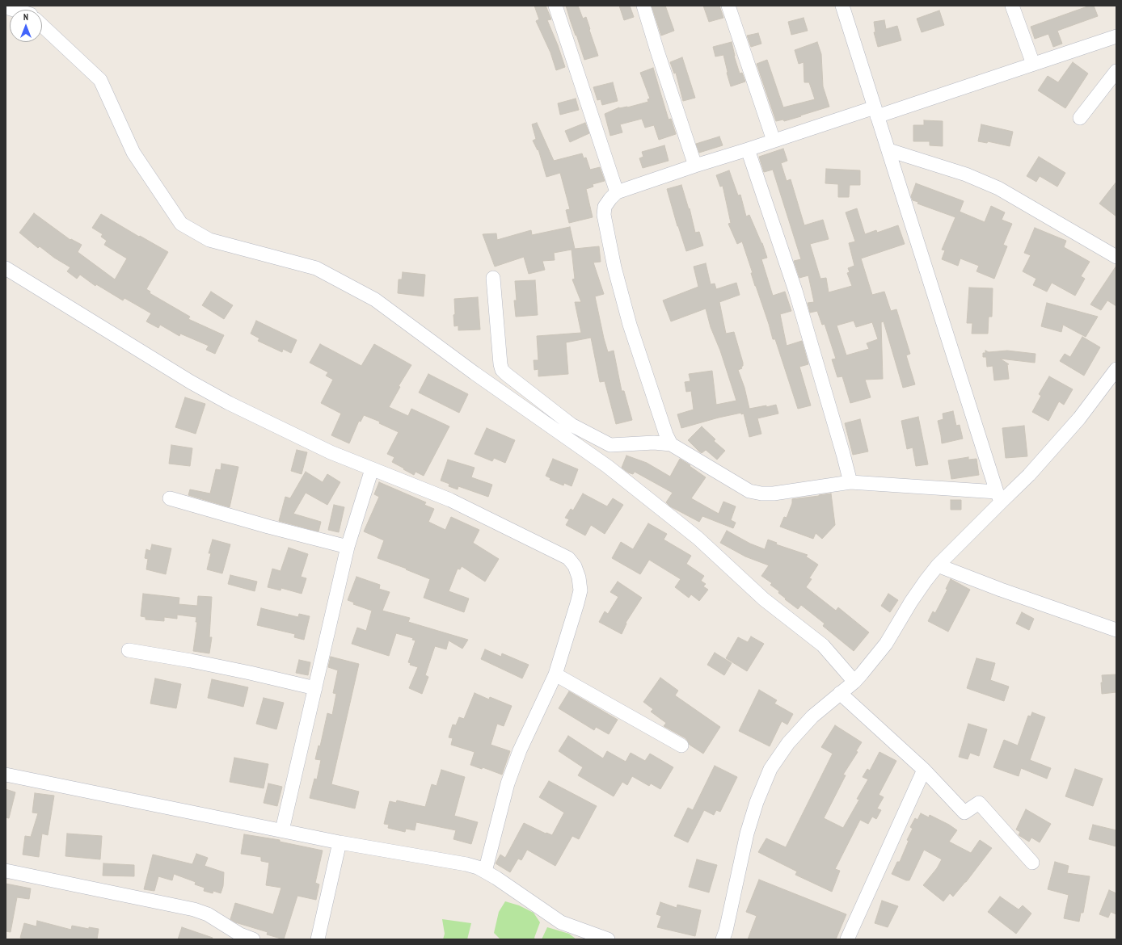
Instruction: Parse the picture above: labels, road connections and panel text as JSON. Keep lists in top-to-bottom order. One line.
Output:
{"north":"top"}
